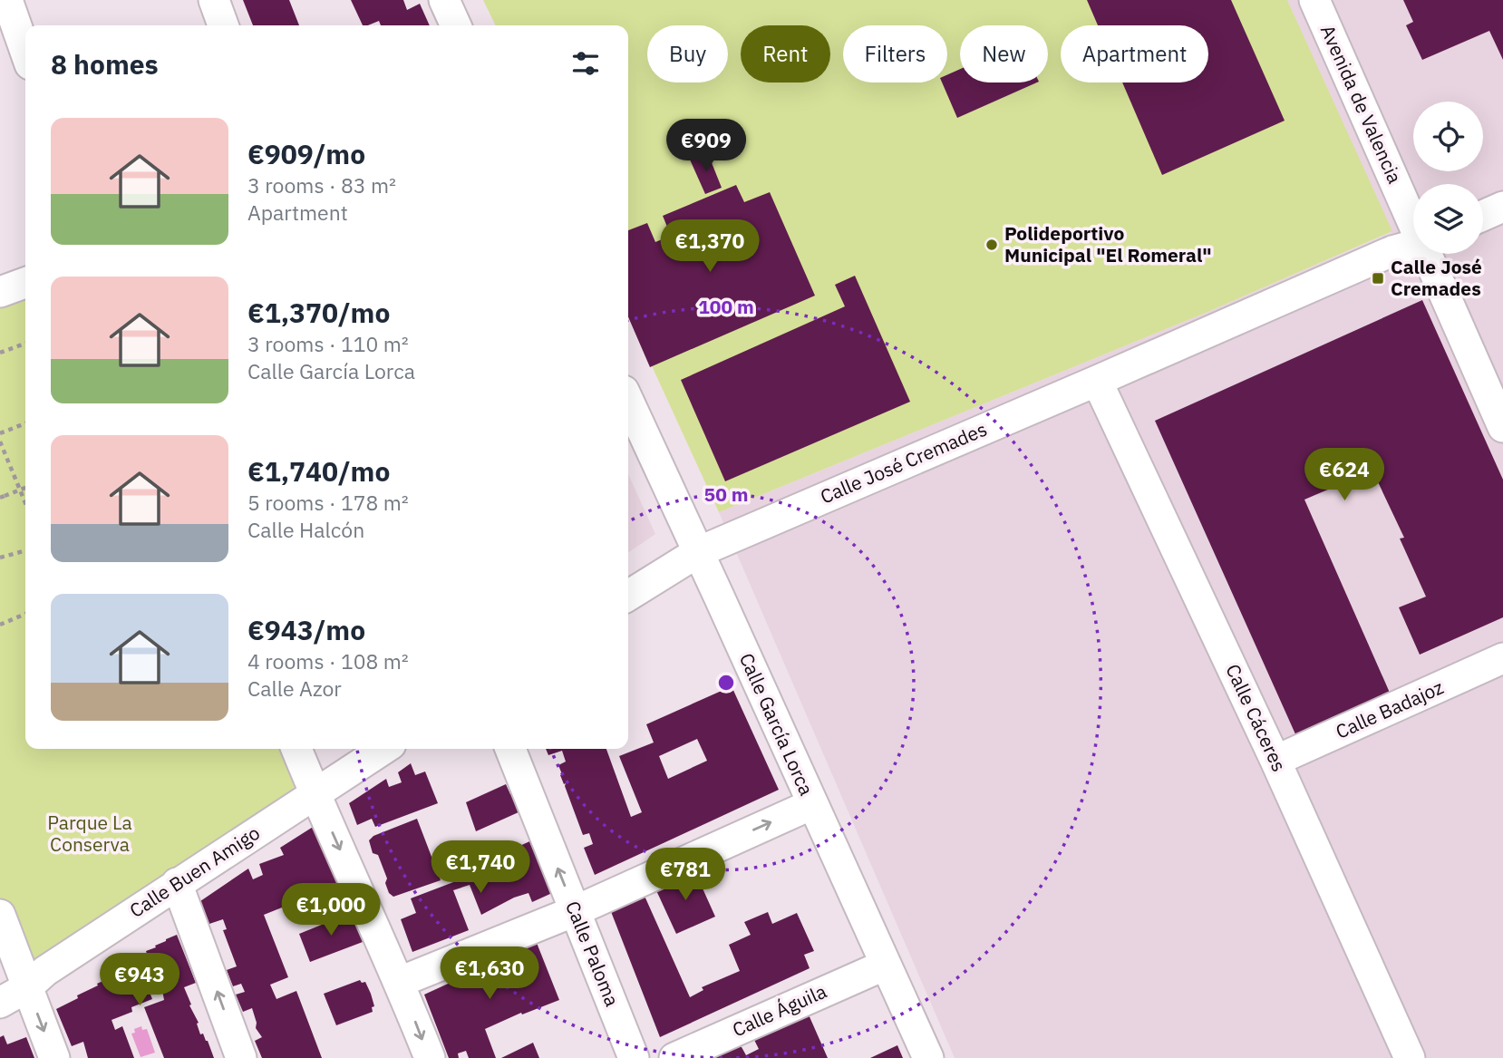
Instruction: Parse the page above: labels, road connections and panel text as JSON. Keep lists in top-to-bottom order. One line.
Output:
{"streets":{"street":["Avenida de Valencia","Calle José Cremades","Calle Badajoz","Calle Cáceres","Calle García Lorca","Calle Buen Amigo","Calle Paloma","Calle Águila"]},"crossings":[["Calle José Cremades","Calle Cáceres"],["Calle José Cremades","Calle García Lorca"],["Calle Badajoz","Calle Cáceres"],["Calle García Lorca","Calle Águila"]],"parks":["Parque La Conserva"],"places":{"other":["Polideportivo Municipal \"El Romeral\""],"transit":["Calle José Cremades"]},"page":{"chip":["Buy","Rent","Filters","New","Apartment"],"heading":"8 homes","list":[{"name":"€909/mo","note":"3 rooms · 83 m² · Apartment"},{"name":"€1,370/mo","note":"3 rooms · 110 m² · Calle García Lorca"},{"name":"€1,740/mo","note":"5 rooms · 178 m² · Calle Halcón"},{"name":"€943/mo","note":"4 rooms · 108 m² · Calle Azor"}],"price":["€909","€1,370","€624","€1,740","€781","€1,000","€1,630","€943"]},"rings":["100 m","50 m"]}
